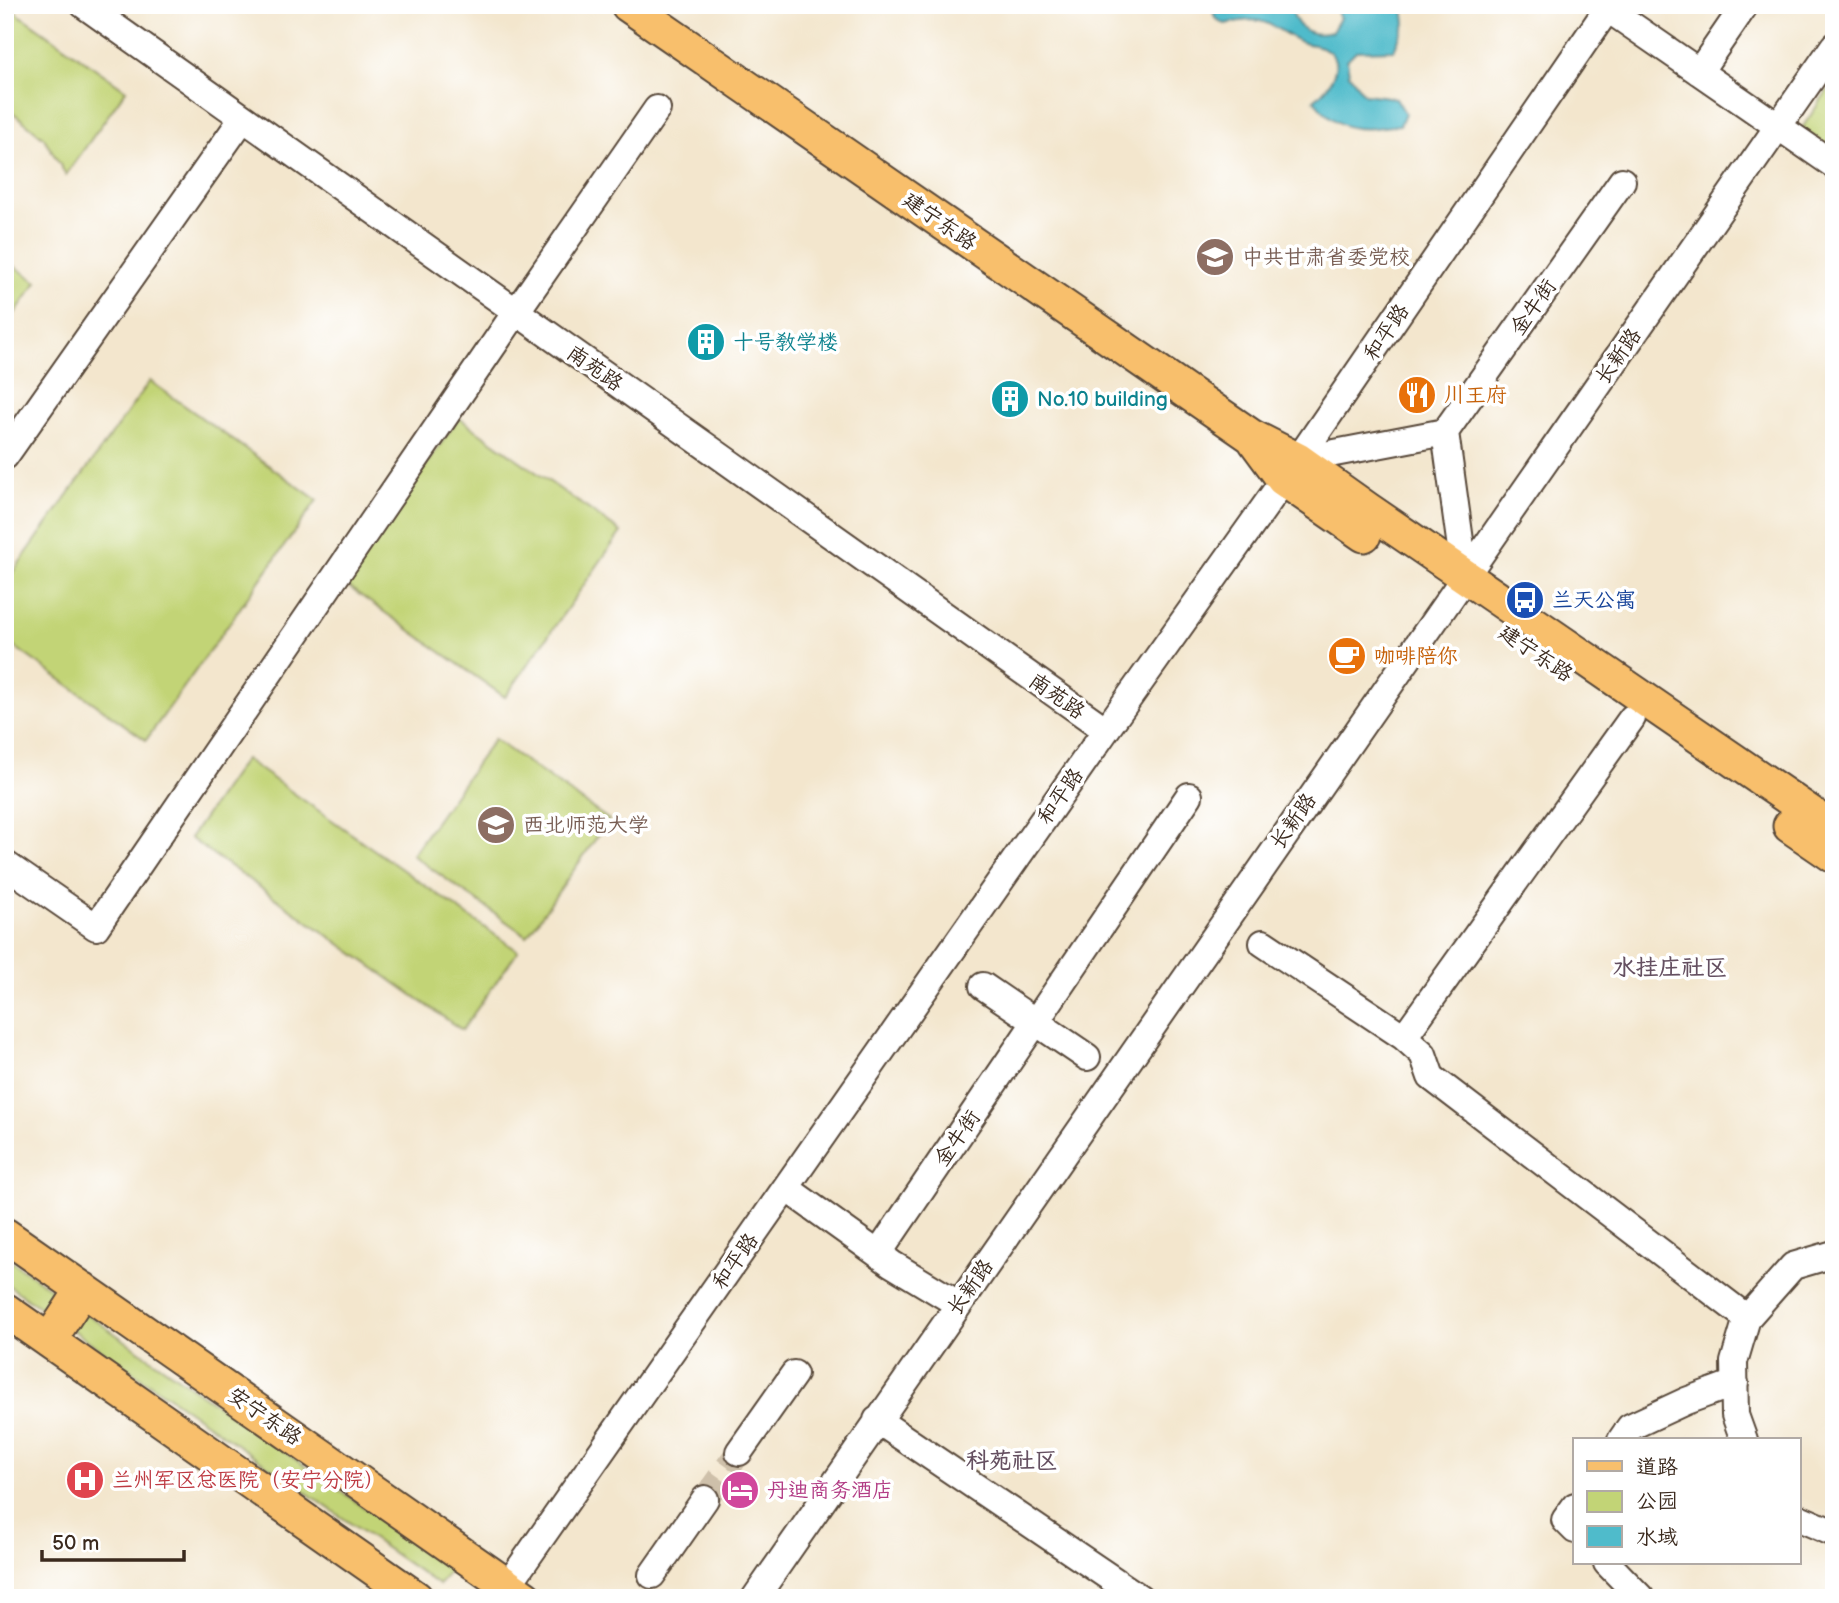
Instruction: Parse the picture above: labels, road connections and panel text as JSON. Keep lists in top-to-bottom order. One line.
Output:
{"streets":{"main road":["建宁东路","安宁东路"],"street":["金牛街","和平路","长新路","南苑路"]},"crossings":[["建宁东路","和平路"],["建宁东路","长新路"],["和平路","南苑路"],["和平路","安宁东路"]],"districts":["水挂庄社区","科苑社区"],"places":{"school or university":["中共甘肃省委党校","西北师范大学"],"building":["十号教学楼","No.10 building"],"restaurant":["川王府"],"bus stop":["兰天公寓"],"cafe":["咖啡陪你"],"hospital":["兰州军区总医院（安宁分院）"],"hotel":["丹迪商务酒店"]},"legend":["道路","公园","水域"],"scale_bar":"50 m"}
